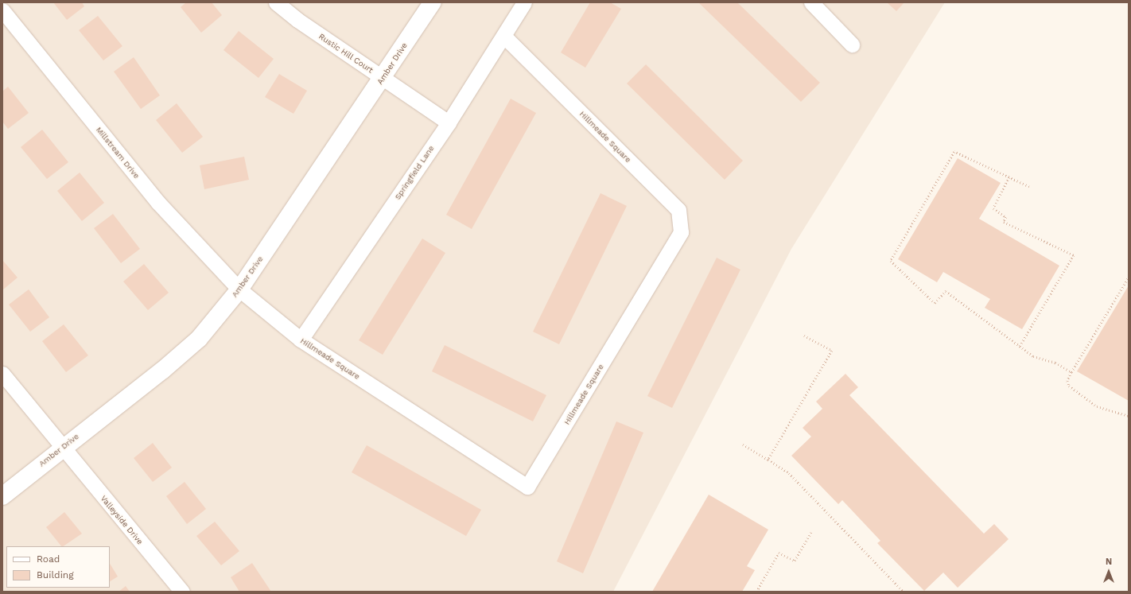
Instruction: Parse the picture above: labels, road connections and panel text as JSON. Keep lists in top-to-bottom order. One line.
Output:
{"streets":{"street":["Rustic Hill Court","Amber Drive","Hillmeade Square","Millstream Drive","Springfield Lane","Valleyside Drive"]},"crossings":[["Rustic Hill Court","Amber Drive"],["Rustic Hill Court","Springfield Lane"],["Amber Drive","Hillmeade Square"],["Amber Drive","Millstream Drive"],["Amber Drive","Valleyside Drive"],["Hillmeade Square","Millstream Drive"],["Hillmeade Square","Springfield Lane"]],"legend":["Road","Building"],"north":"top"}
